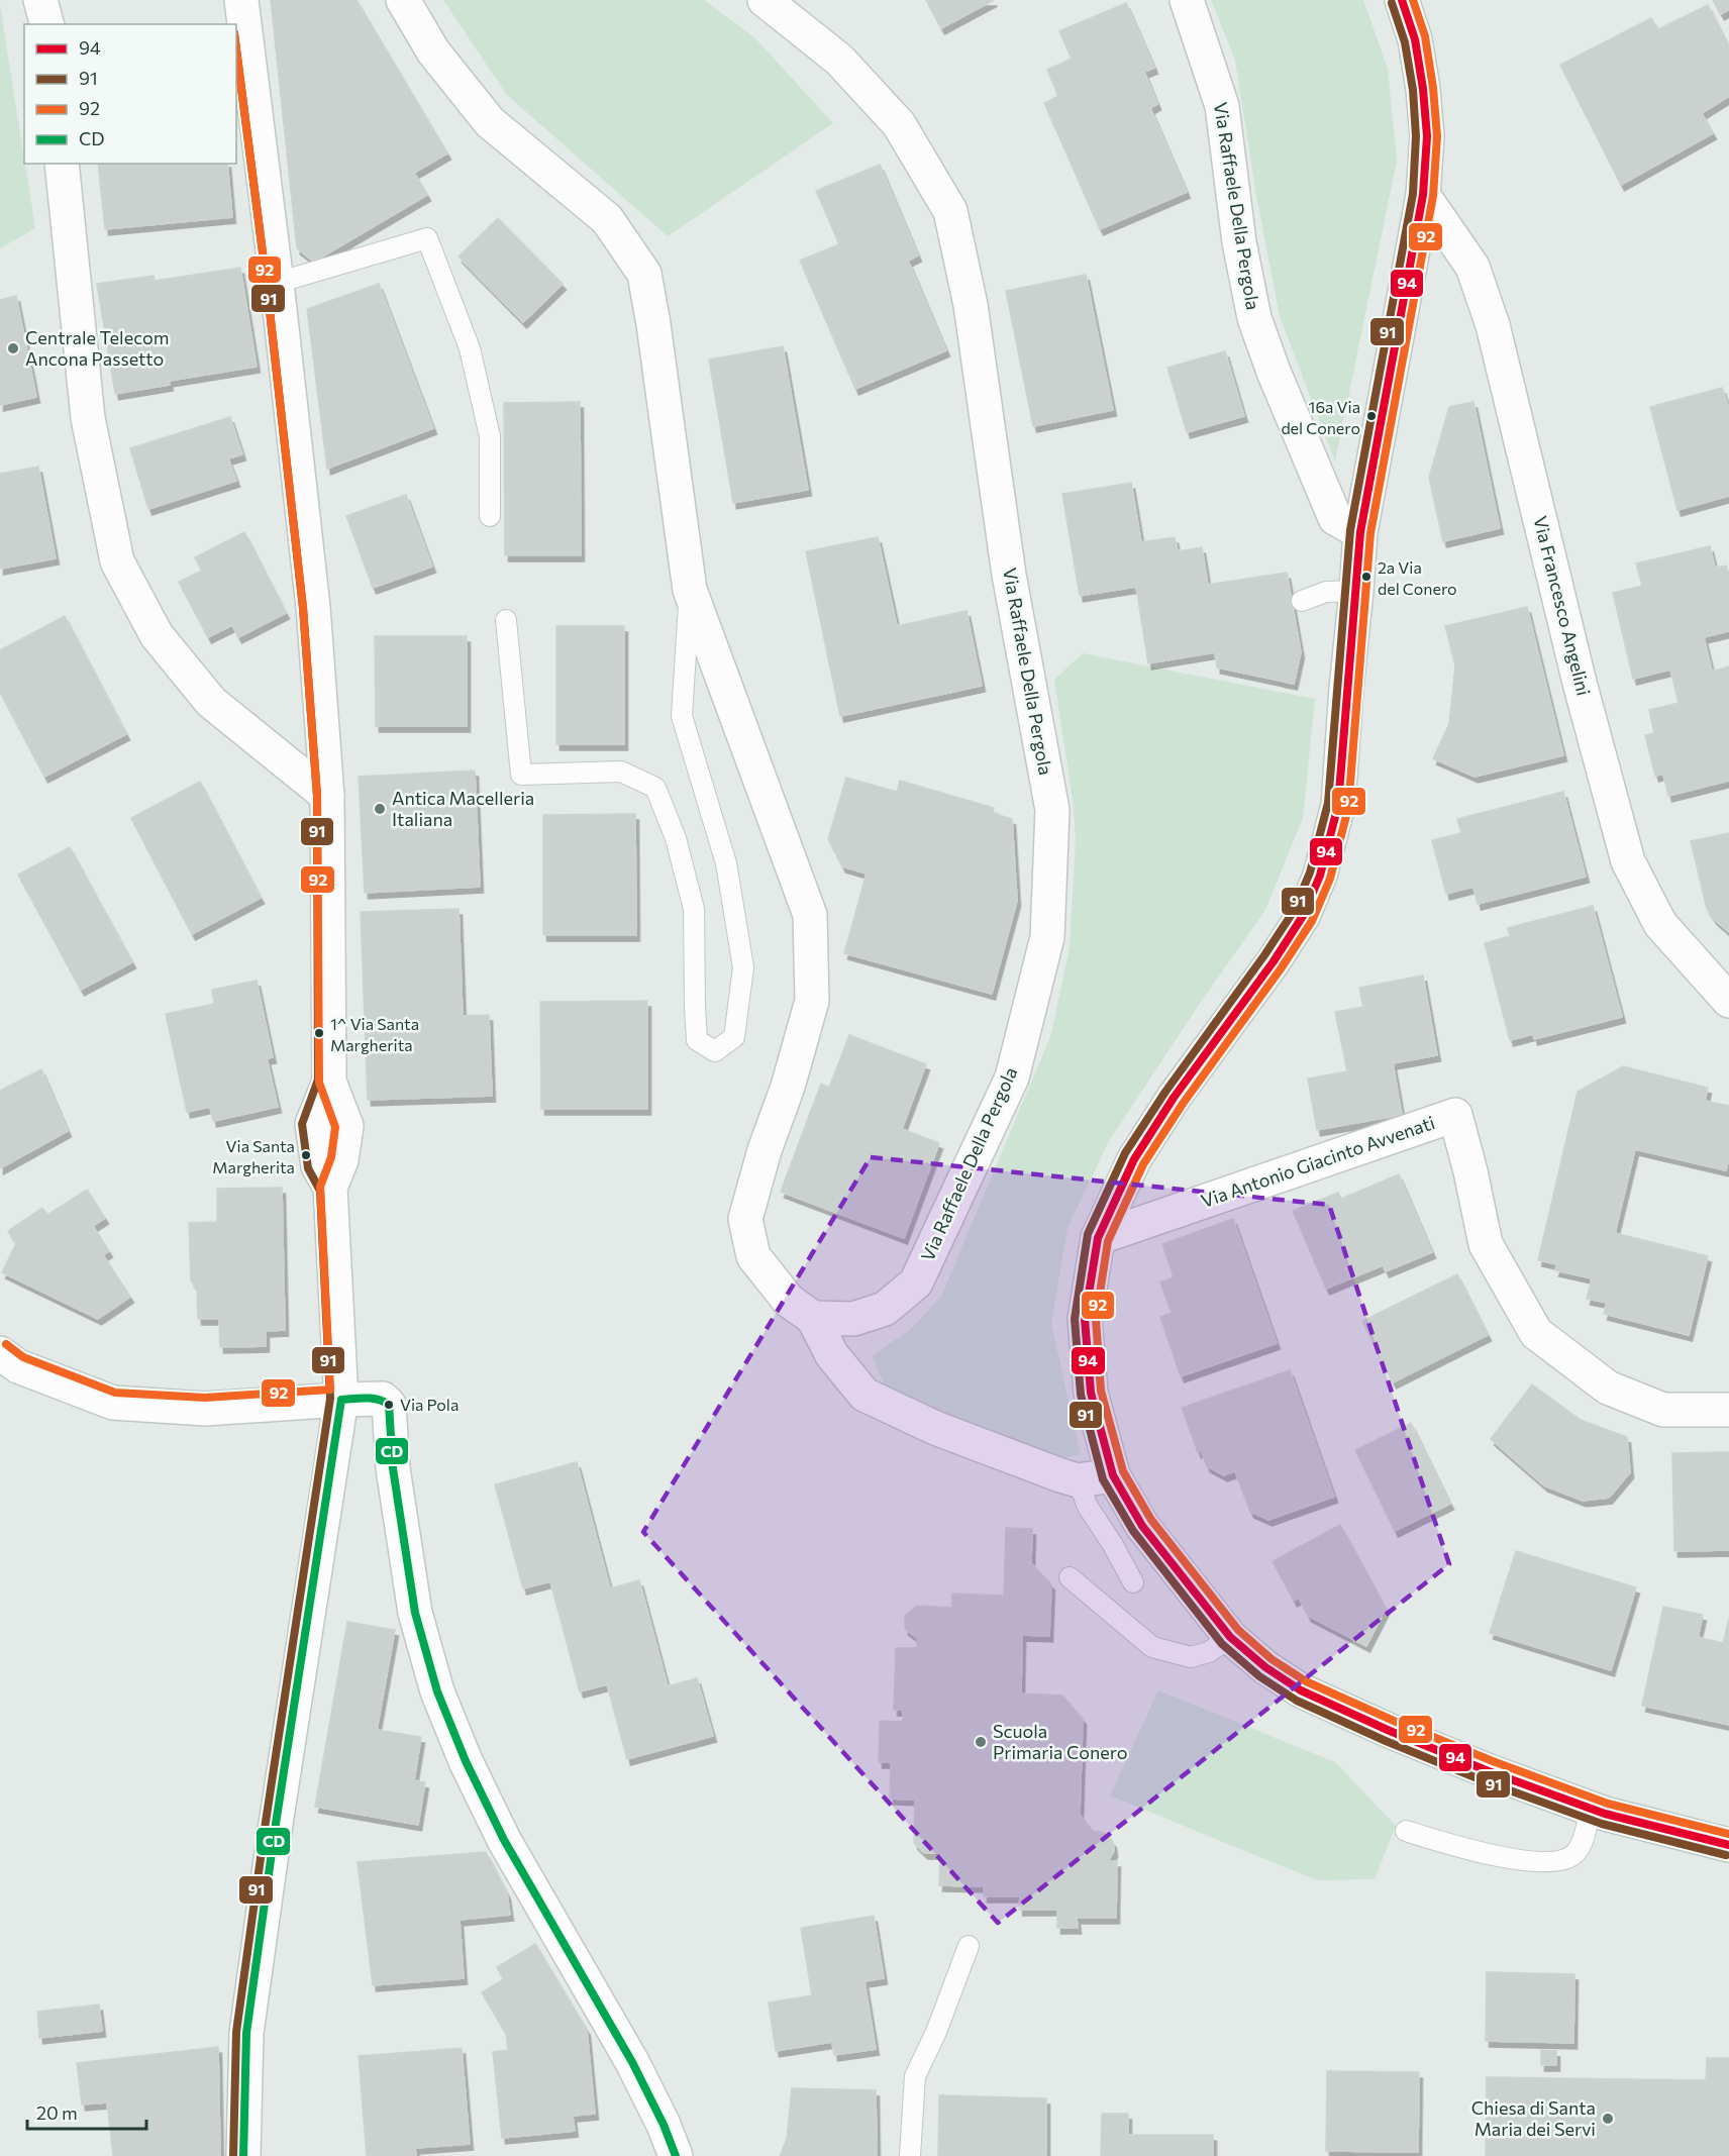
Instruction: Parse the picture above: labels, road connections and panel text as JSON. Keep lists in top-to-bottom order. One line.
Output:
{"streets":{"street":["Via Raffaele Della Pergola","Via Francesco Angelini","Via Antonio Giacinto Avvenati"]},"places":["Centrale Telecom Ancona Passetto","16a Via del Conero","2a Via del Conero","Antica Macelleria Italiana","1^ Via Santa Margherita","Via Santa Margherita","Via Pola","Scuola Primaria Conero","Chiesa di Santa Maria dei Servi"],"lines":["transit line 94","transit line 92","transit line 91","transit line CD"],"legend":["94","91","92","CD"],"scale_bar":"20 m"}
